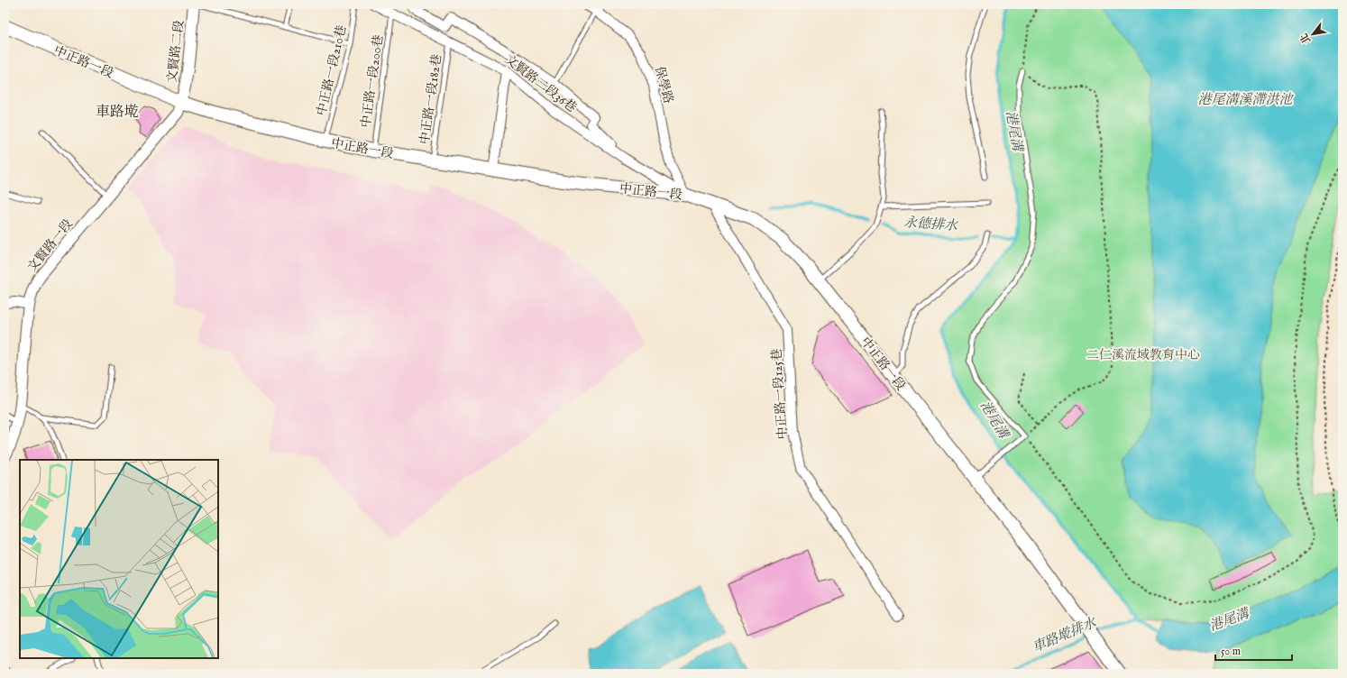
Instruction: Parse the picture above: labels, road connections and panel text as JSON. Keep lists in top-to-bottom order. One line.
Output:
{"streets":{"main road":["中正路一段"],"street":["文賢路二段","文賢路二段36巷","保學路","文賢路一段","中正路一段125巷"],"lane":["中正路一段210巷","中正路一段200巷","中正路一段182巷"]},"crossings":[["文賢路二段","中正路一段"],["文賢路二段","文賢路一段"],["中正路一段","中正路一段210巷"],["中正路一段","中正路一段200巷"],["中正路一段","文賢路二段36巷"],["中正路一段","保學路"],["中正路一段","中正路一段182巷"],["中正路一段","文賢路一段"],["中正路一段","中正路一段125巷"],["中正路一段200巷","文賢路二段36巷"],["文賢路二段36巷","保學路"],["文賢路二段36巷","中正路一段182巷"]],"districts":["車路墘"],"water":["港尾溝溪滯洪池","港尾溝","永德排水","車路墘排水"],"parks":["二仁溪流域教育中心"],"scale_bar":"50 m","north":"bottom left"}
